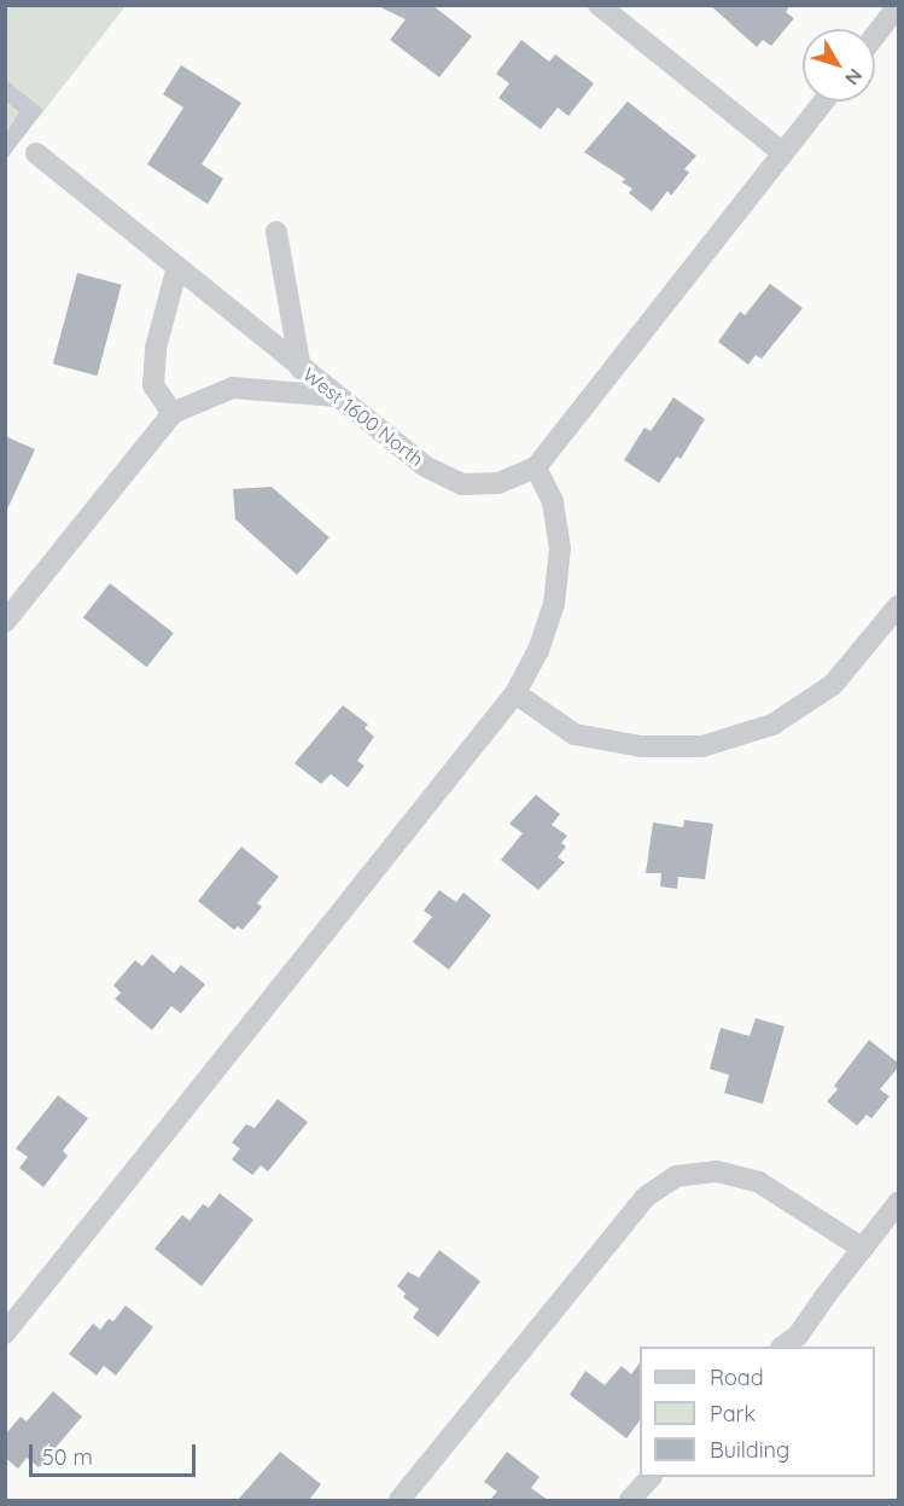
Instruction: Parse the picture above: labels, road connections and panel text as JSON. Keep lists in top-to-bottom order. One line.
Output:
{"streets":{"street":["West 1600 North"]},"legend":["Road","Park","Building"],"scale_bar":"50 m","north":"bottom right"}
